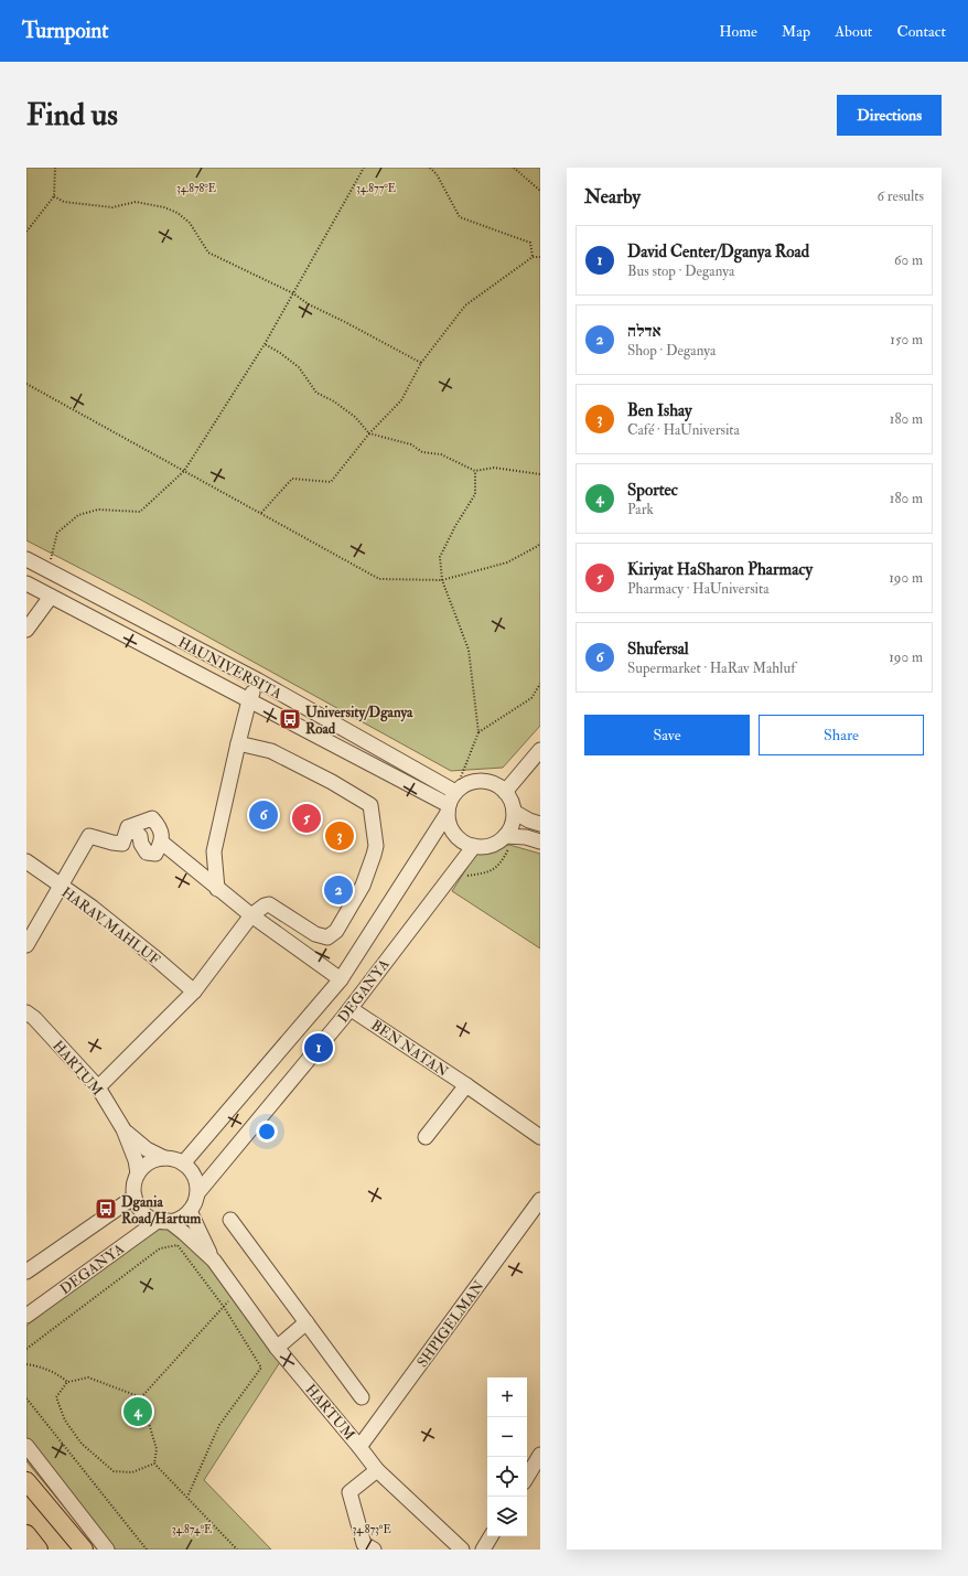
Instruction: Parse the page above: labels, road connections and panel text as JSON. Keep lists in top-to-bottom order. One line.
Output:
{"streets":{"street":["HAUNIVERSITA","HARAV MAHLUF","DEGANYA","BEN NATAN","HARTUM","SHPIGELMAN"]},"crossings":[["HAUNIVERSITA","DEGANYA"],["DEGANYA","HARTUM"],["HARTUM","SHPIGELMAN"]],"places":{"bus stop":["University/Dganya Road","Dgania Road/Hartum"]},"page":{"header":"Turnpoint","nav":["Home","Map","About","Contact"],"buttons":["Directions",["Save","Share"]],"title":"Find us","heading":["Nearby","6 results"],"list":[{"mark":"1","name":"David Center/Dganya Road","note":"Bus stop · Deganya","value":"60 m"},{"mark":"2","name":"אדלה","note":"Shop · Deganya","value":"150 m"},{"mark":"3","name":"Ben Ishay","note":"Café · HaUniversita","value":"180 m"},{"mark":"4","name":"Sportec","note":"Park","value":"180 m"},{"mark":"5","name":"Kiriyat HaSharon Pharmacy","note":"Pharmacy · HaUniversita","value":"190 m"},{"mark":"6","name":"Shufersal","note":"Supermarket · HaRav Mahluf","value":"190 m"}],"pins":["6","5","3","2","1","4"],"map_buttons":["+","−"]},"coordinates":["34.878°E","34.877°E","34.874°E","34.873°E"]}
